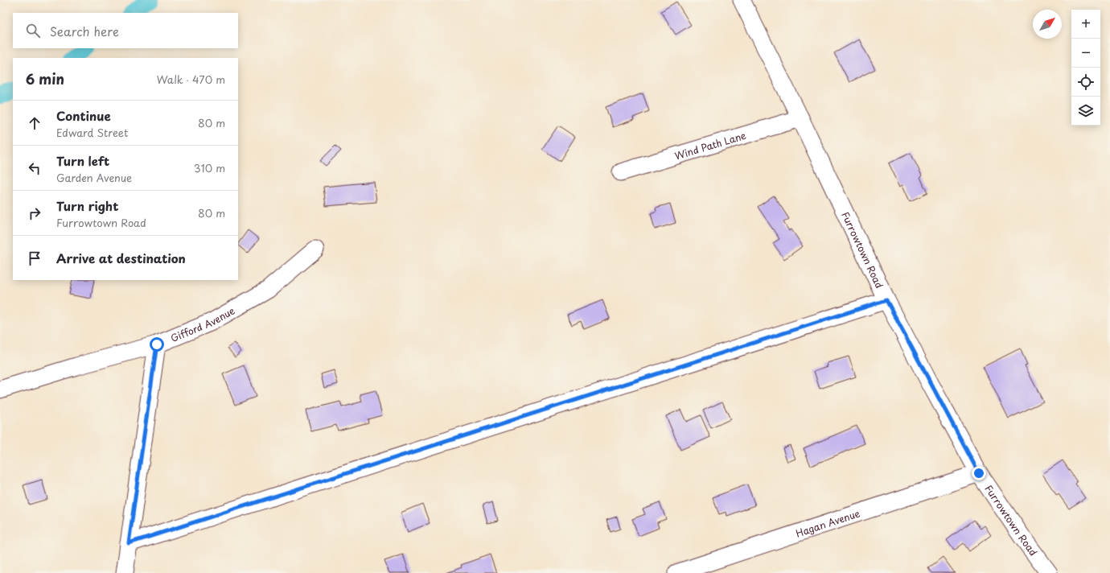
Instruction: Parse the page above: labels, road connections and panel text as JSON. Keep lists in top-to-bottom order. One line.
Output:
{"streets":{"street":["Wind Path Lane","Furrowtown Road","Gifford Avenue","Hagan Avenue"]},"crossings":[["Wind Path Lane","Furrowtown Road"],["Furrowtown Road","Hagan Avenue"]],"north":"top right","page":{"map_buttons":["+","−"],"search":"Search here","heading":["6 min","Walk · 470 m"],"list":[["Continue","Edward Street","80 m"],["Turn left","Garden Avenue","310 m"],["Turn right","Furrowtown Road","80 m"],"Arrive at destination"]}}
